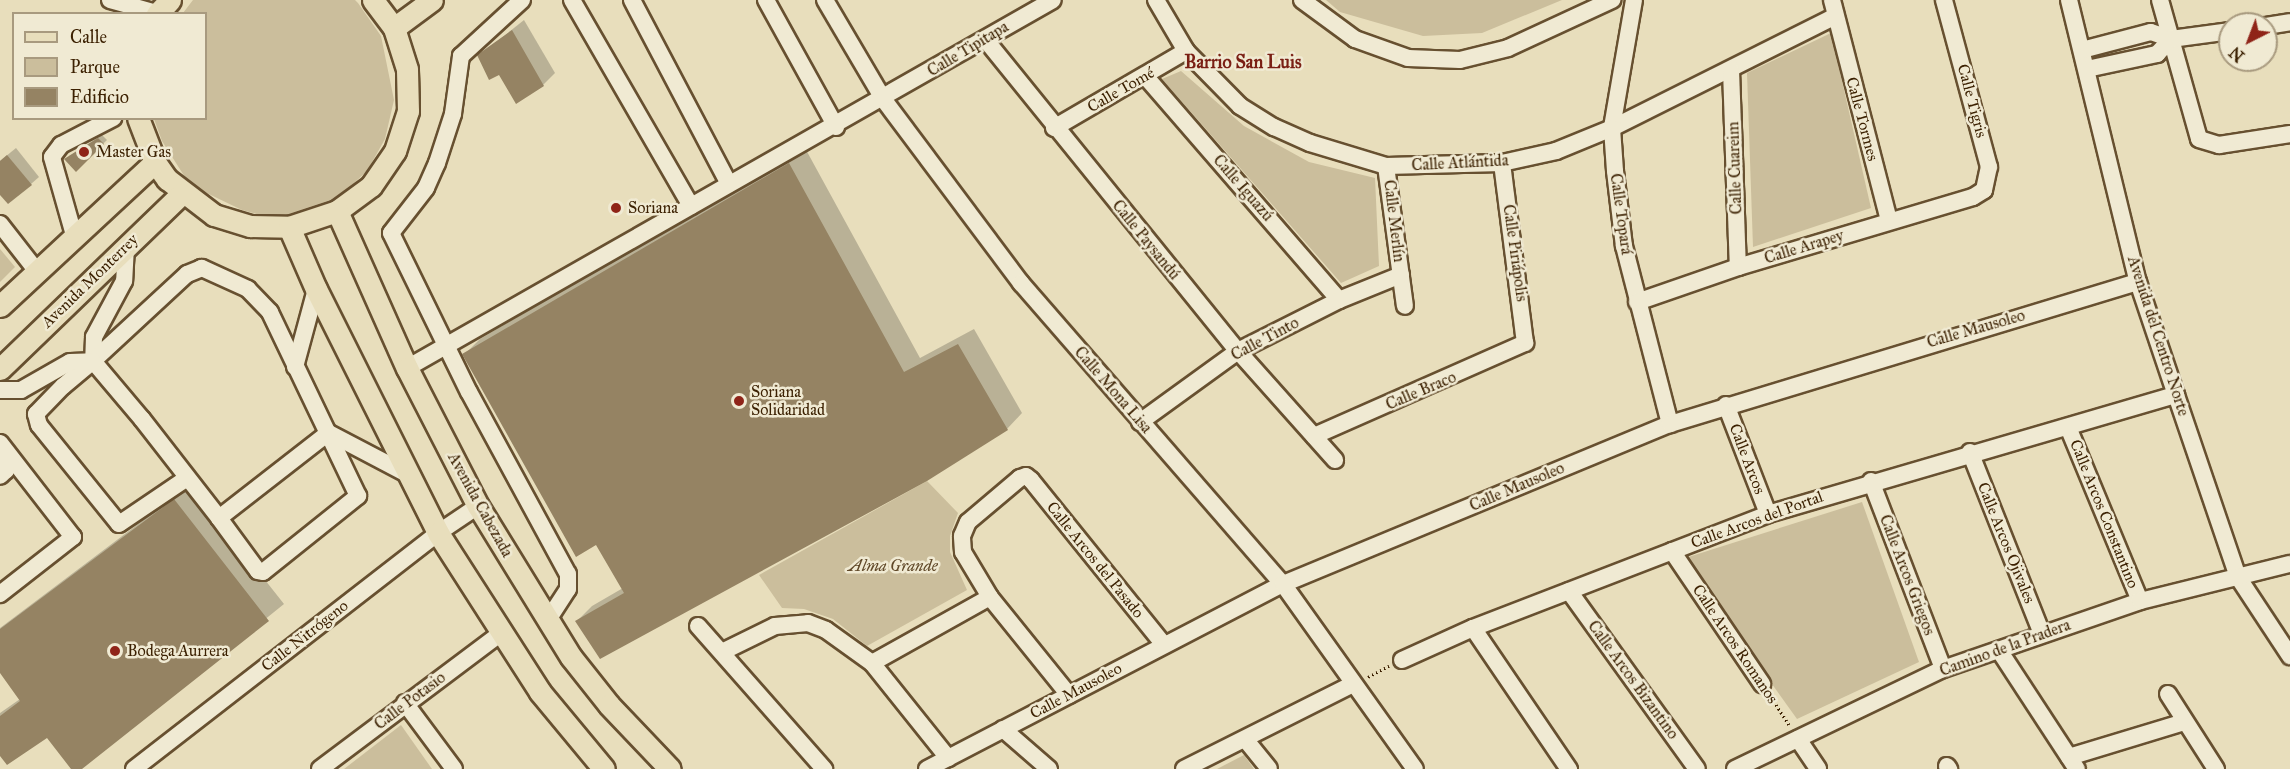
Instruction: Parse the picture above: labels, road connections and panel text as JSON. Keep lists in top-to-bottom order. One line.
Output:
{"streets":{"main road":["Avenida Monterrey","Avenida Cabezada"],"street":["Calle Tipitapa","Calle Tomé","Calle Tigris","Calle Tormes","Calle Atlántida","Calle Cuareim","Calle Iguazú","Calle Topará","Calle Merlín","Calle Paysandú","Calle Arapey","Calle Piriápolis","Calle Mausoleo","Avenida del Centro Norte","Calle Tinto","Calle Mona Lisa","Calle Braco","Calle Arcos","Calle Arcos Constantino","Calle Arcos del Portal","Calle Arcos Ojivales","Calle Arcos del Pasado","Calle Arcos Griegos","Calle Nitrógeno","Calle Arcos Romanos","Camino de la Pradera","Calle Arcos Bizantino","Calle Potasio"]},"crossings":[["Calle Tipitapa","Calle Paysandú"],["Calle Tipitapa","Calle Mona Lisa"],["Calle Tipitapa","Avenida Cabezada"],["Calle Tomé","Calle Atlántida"],["Calle Tomé","Calle Iguazú"],["Calle Tomé","Calle Paysandú"],["Calle Tigris","Calle Arapey"],["Calle Tormes","Calle Atlántida"],["Calle Tormes","Calle Arapey"],["Calle Atlántida","Calle Cuareim"],["Calle Atlántida","Calle Topará"],["Calle Atlántida","Calle Merlín"],["Calle Atlántida","Calle Piriápolis"],["Calle Cuareim","Calle Arapey"],["Calle Iguazú","Calle Tinto"],["Calle Topará","Calle Arapey"],["Calle Topará","Calle Mausoleo"],["Calle Merlín","Calle Tinto"],["Calle Paysandú","Calle Tinto"],["Calle Paysandú","Calle Braco"],["Calle Piriápolis","Calle Braco"],["Calle Mausoleo","Avenida del Centro Norte"],["Calle Mausoleo","Calle Mona Lisa"],["Calle Mausoleo","Calle Arcos"],["Calle Mausoleo","Calle Arcos del Pasado"],["Avenida del Centro Norte","Calle Arcos del Portal"],["Avenida del Centro Norte","Camino de la Pradera"],["Calle Tinto","Calle Mona Lisa"],["Calle Arcos","Calle Arcos del Portal"],["Avenida Cabezada","Calle Nitrógeno"],["Calle Arcos Constantino","Calle Arcos del Portal"],["Calle Arcos Constantino","Camino de la Pradera"],["Calle Arcos del Portal","Calle Arcos Ojivales"],["Calle Arcos del Portal","Calle Arcos Griegos"],["Calle Arcos del Portal","Calle Arcos Romanos"],["Calle Arcos del Portal","Calle Arcos Bizantino"],["Calle Arcos Ojivales","Camino de la Pradera"],["Calle Arcos Griegos","Camino de la Pradera"],["Calle Arcos Romanos","Camino de la Pradera"]],"districts":["Barrio San Luis"],"parks":["Alma Grande"],"places":["Master Gas","Soriana","Soriana Solidaridad","Bodega Aurrera"],"legend":["Calle","Parque","Edificio"],"north":"bottom left"}
